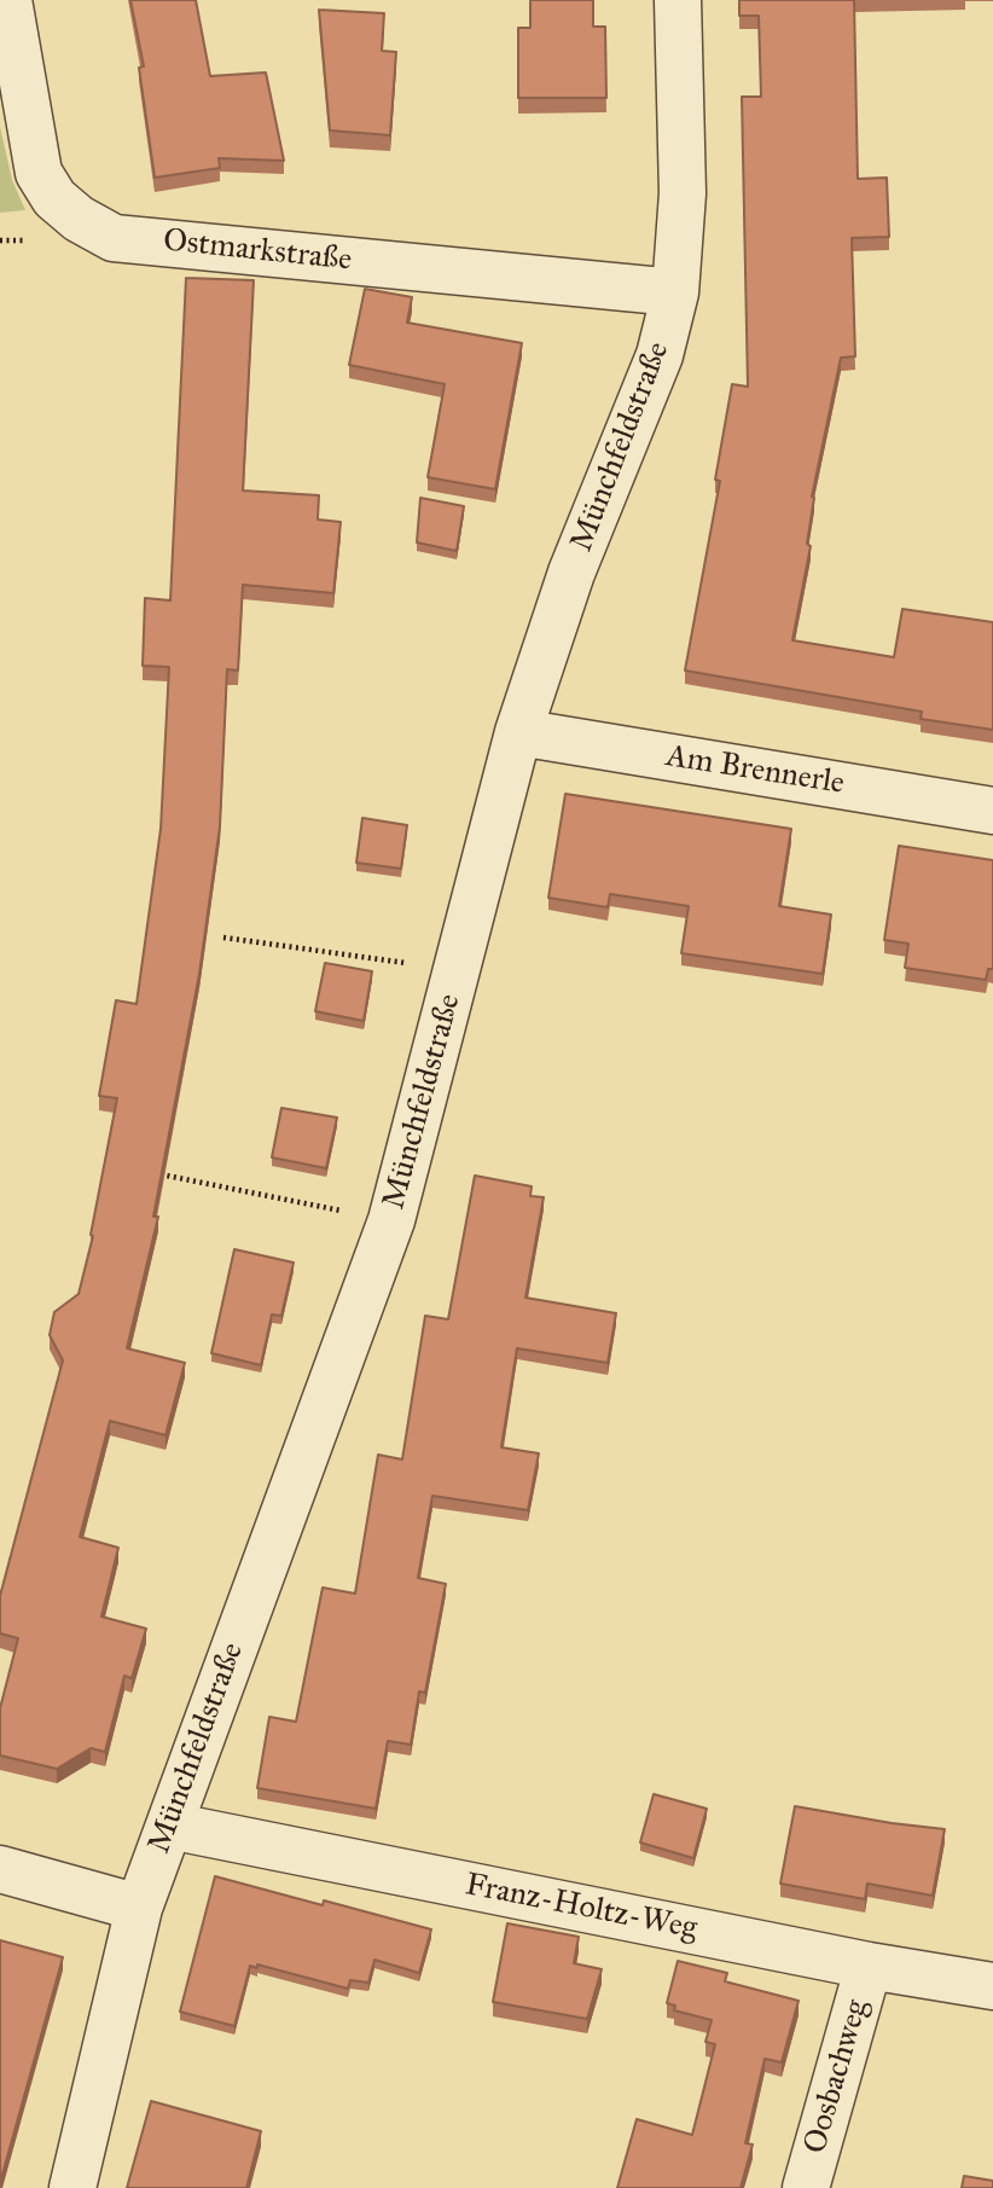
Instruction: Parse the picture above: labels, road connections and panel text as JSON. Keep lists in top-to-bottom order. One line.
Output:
{"streets":{"street":["Ostmarkstraße","Münchfeldstraße","Am Brennerle","Franz-Holtz-Weg","Oosbachweg"]},"crossings":[["Ostmarkstraße","Münchfeldstraße"],["Münchfeldstraße","Am Brennerle"],["Münchfeldstraße","Franz-Holtz-Weg"],["Franz-Holtz-Weg","Oosbachweg"]]}
